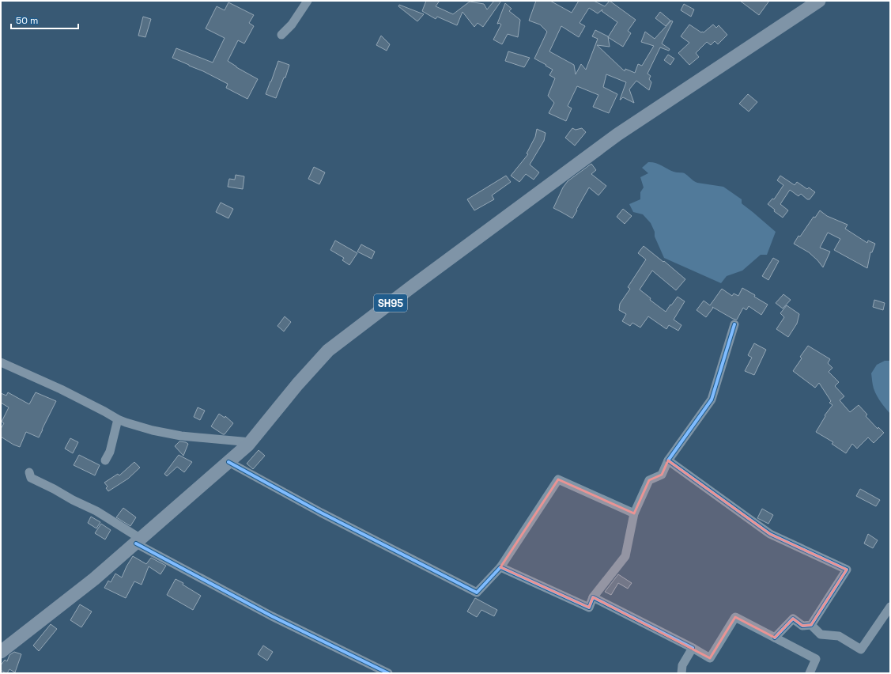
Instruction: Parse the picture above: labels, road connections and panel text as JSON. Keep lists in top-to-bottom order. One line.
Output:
{"streets":{"main road":["SH95"]},"scale_bar":"50 m"}
